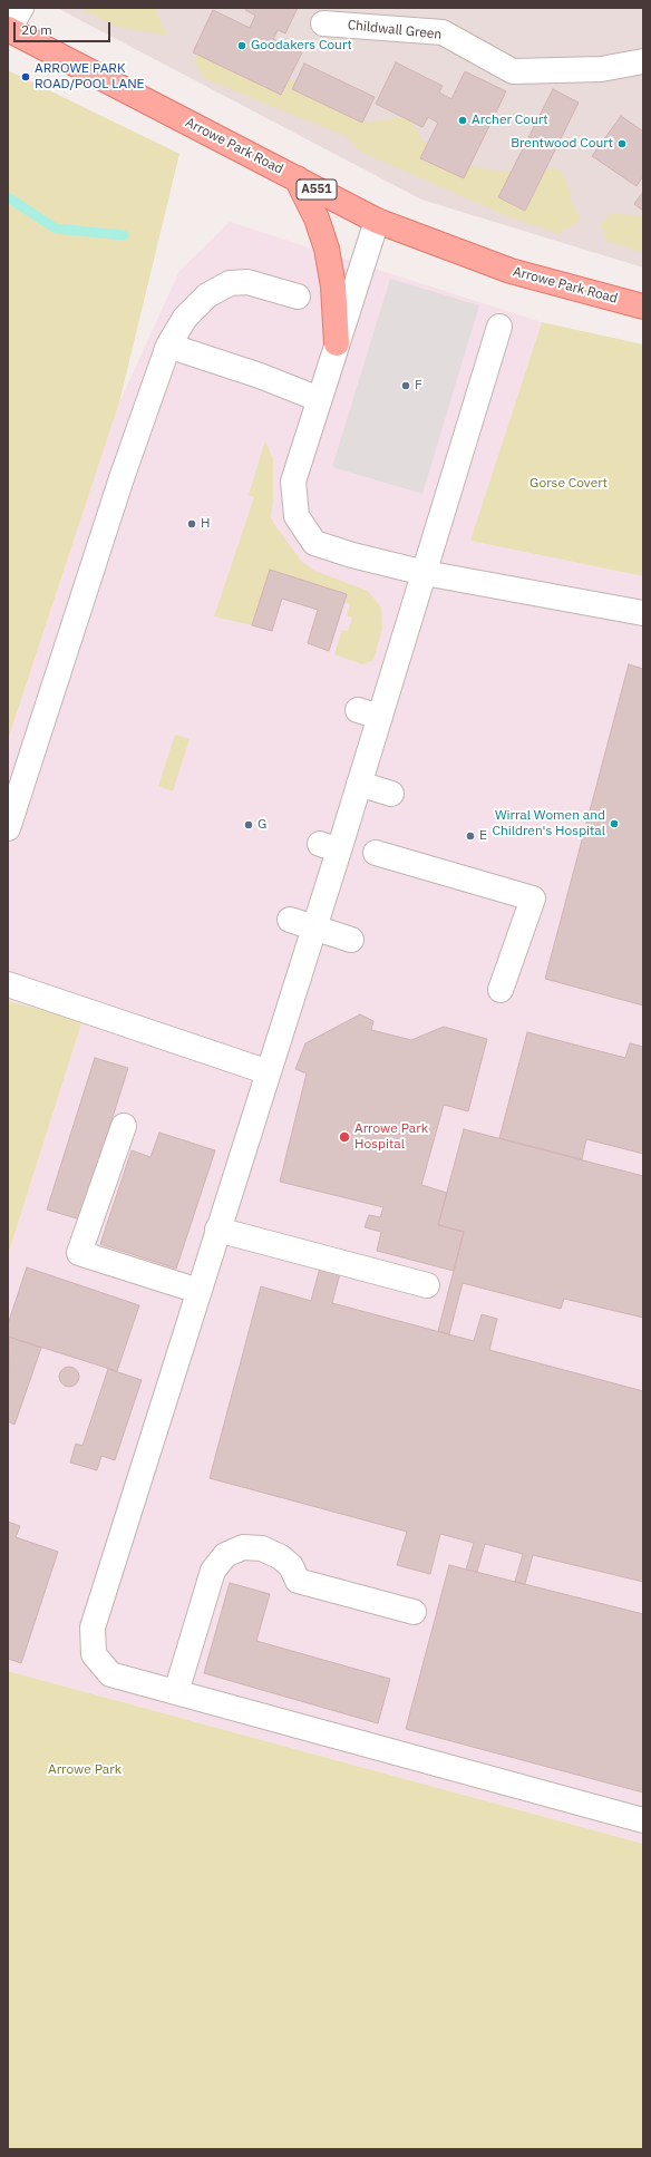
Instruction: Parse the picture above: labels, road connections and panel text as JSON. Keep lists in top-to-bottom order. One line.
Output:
{"streets":{"main road":["Arrowe Park Road","A551"],"street":["Childwall Green"]},"parks":["Gorse Covert","Arrowe Park"],"places":["Goodakers Court","ARROWE PARK ROAD/POOL LANE","Archer Court","Brentwood Court","F","H","Wirral Women and Children's Hospital","G","E","Arrowe Park Hospital"],"scale_bar":"20 m"}
